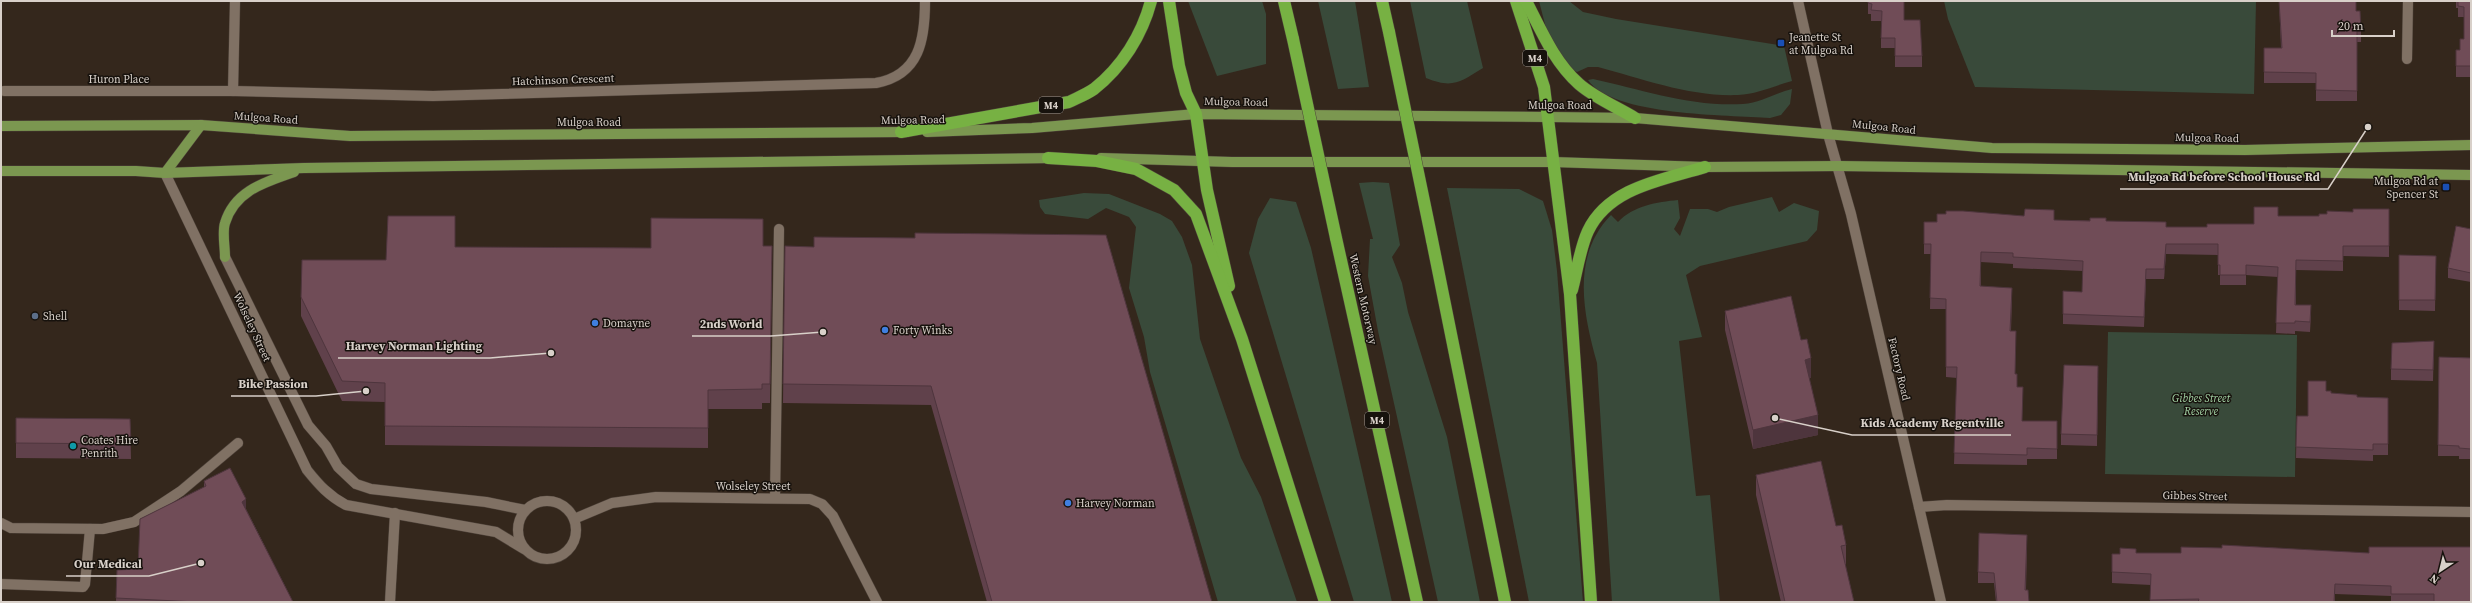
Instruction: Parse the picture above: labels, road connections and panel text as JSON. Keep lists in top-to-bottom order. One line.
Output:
{"streets":{"highway":["M4","Western Motorway"],"main road":["Mulgoa Road"],"street":["Huron Place","Hatchinson Crescent","Wolseley Street","Factory Road","Gibbes Street"]},"crossings":[["M4","Mulgoa Road"],["Huron Place","Hatchinson Crescent"],["Mulgoa Road","Factory Road"],["Factory Road","Gibbes Street"]],"parks":["Gibbes Street Reserve"],"places":{"transit":["Jeanette St at Mulgoa Rd","Mulgoa Rd at Spencer St"],"other":["Mulgoa Rd before School House Rd","Shell","Domayne","Forty Winks","2nds World","Harvey Norman Lighting","Bike Passion","Kids Academy Regentville","Coates Hire Penrith","Harvey Norman","Our Medical"]},"scale_bar":"20 m","north":"bottom left"}
